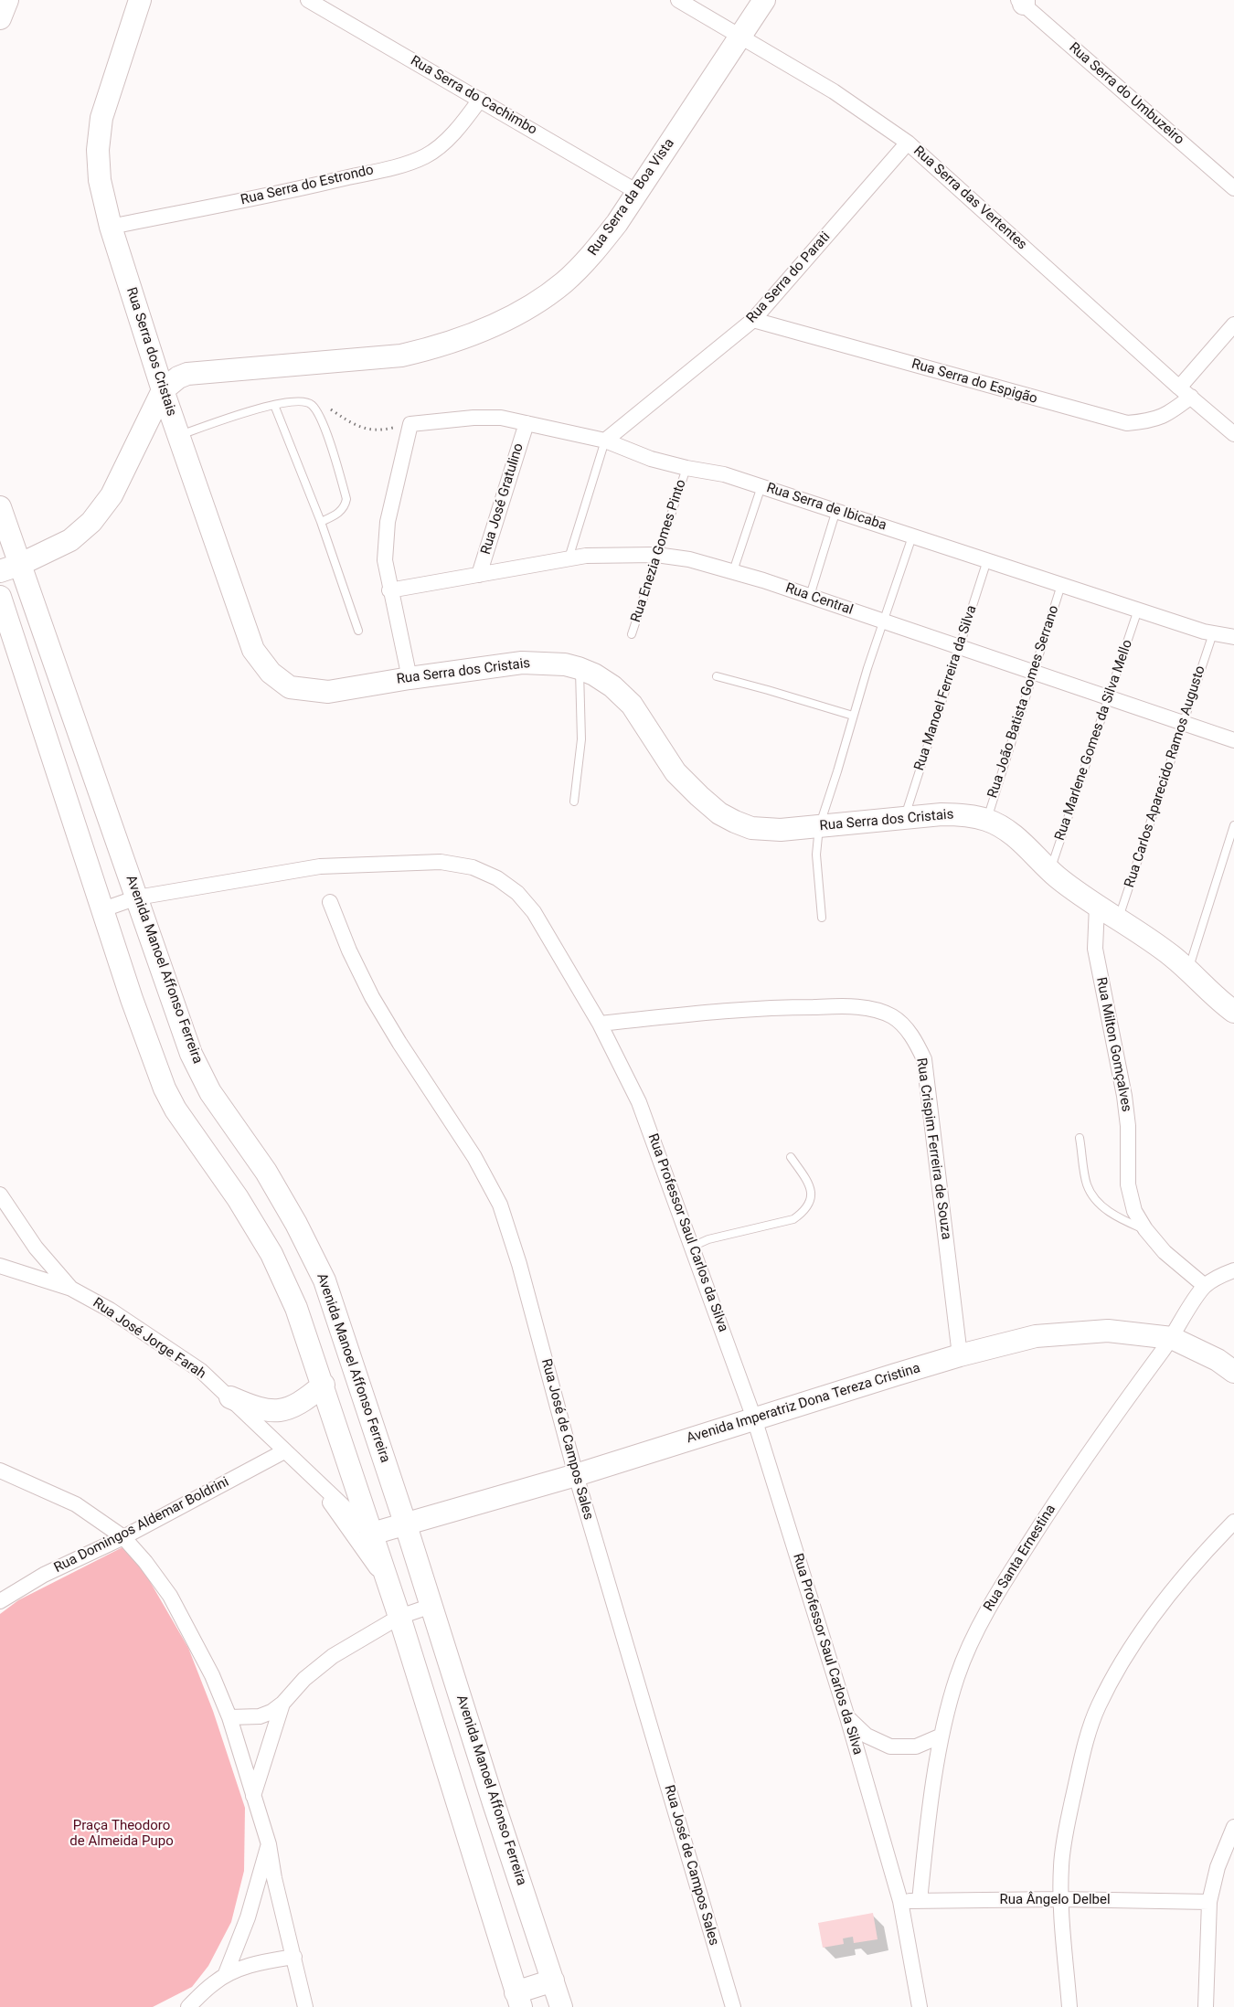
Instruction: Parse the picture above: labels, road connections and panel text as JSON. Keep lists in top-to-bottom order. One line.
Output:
{"streets":{"main road":["Rua Serra da Boa Vista","Rua Serra dos Cristais","Avenida Manoel Affonso Ferreira","Avenida Imperatriz Dona Tereza Cristina"],"street":["Rua Serra do Umbuzeiro","Rua Serra do Cachimbo","Rua Serra do Estrondo","Rua Serra das Vertentes","Rua Serra do Parati","Rua Serra do Espigão","Rua José Gratulino","Rua Serra de Ibicaba","Rua Central","Rua Milton Gomçalves","Rua Crispim Ferreira de Souza","Rua Professor Saul Carlos da Silva","Rua José Jorge Farah","Rua José de Campos Sales","Rua Domingos Aldemar Boldrini","Rua Santa Ernestina","Rua Ângelo Delbel"],"lane":["Rua Enezia Gomes Pinto","Rua Manoel Ferreira da Silva","Rua João Batista Gomes Serrano","Rua Marlene Gomes da Silva Mello","Rua Carlos Aparecido Ramos Augusto"]},"crossings":[["Rua Serra do Cachimbo","Rua Serra do Estrondo"],["Rua Serra do Cachimbo","Rua Serra da Boa Vista"],["Rua Serra do Estrondo","Rua Serra dos Cristais"],["Rua Serra da Boa Vista","Rua Serra das Vertentes"],["Rua Serra da Boa Vista","Rua Serra dos Cristais"],["Rua Serra das Vertentes","Rua Serra do Parati"],["Rua Serra das Vertentes","Rua Serra do Espigão"],["Rua Serra do Parati","Rua Serra do Espigão"],["Rua Serra do Parati","Rua Serra de Ibicaba"],["Rua Serra dos Cristais","Rua Manoel Ferreira da Silva"],["Rua Serra dos Cristais","Rua João Batista Gomes Serrano"],["Rua Serra dos Cristais","Rua Marlene Gomes da Silva Mello"],["Rua Serra dos Cristais","Rua Carlos Aparecido Ramos Augusto"],["Rua Serra dos Cristais","Rua Milton Gomçalves"],["Rua José Gratulino","Rua Serra de Ibicaba"],["Rua José Gratulino","Rua Central"],["Rua Serra de Ibicaba","Rua Enezia Gomes Pinto"],["Rua Serra de Ibicaba","Rua Manoel Ferreira da Silva"],["Rua Serra de Ibicaba","Rua João Batista Gomes Serrano"],["Rua Serra de Ibicaba","Rua Marlene Gomes da Silva Mello"],["Rua Serra de Ibicaba","Rua Carlos Aparecido Ramos Augusto"],["Rua Enezia Gomes Pinto","Rua Central"],["Rua Central","Rua Manoel Ferreira da Silva"],["Rua Central","Rua João Batista Gomes Serrano"],["Rua Central","Rua Marlene Gomes da Silva Mello"],["Rua Central","Rua Carlos Aparecido Ramos Augusto"],["Avenida Manoel Affonso Ferreira","Rua Professor Saul Carlos da Silva"],["Avenida Manoel Affonso Ferreira","Avenida Imperatriz Dona Tereza Cristina"],["Rua Milton Gomçalves","Rua Santa Ernestina"],["Rua Crispim Ferreira de Souza","Rua Professor Saul Carlos da Silva"],["Rua Crispim Ferreira de Souza","Avenida Imperatriz Dona Tereza Cristina"],["Rua Professor Saul Carlos da Silva","Avenida Imperatriz Dona Tereza Cristina"],["Rua Professor Saul Carlos da Silva","Rua Ângelo Delbel"],["Rua José Jorge Farah","Avenida Imperatriz Dona Tereza Cristina"],["Rua José Jorge Farah","Rua Domingos Aldemar Boldrini"],["Avenida Imperatriz Dona Tereza Cristina","Rua José de Campos Sales"],["Avenida Imperatriz Dona Tereza Cristina","Rua Santa Ernestina"],["Rua Santa Ernestina","Rua Ângelo Delbel"]],"parks":["Praça Theodoro de Almeida Pupo"]}
